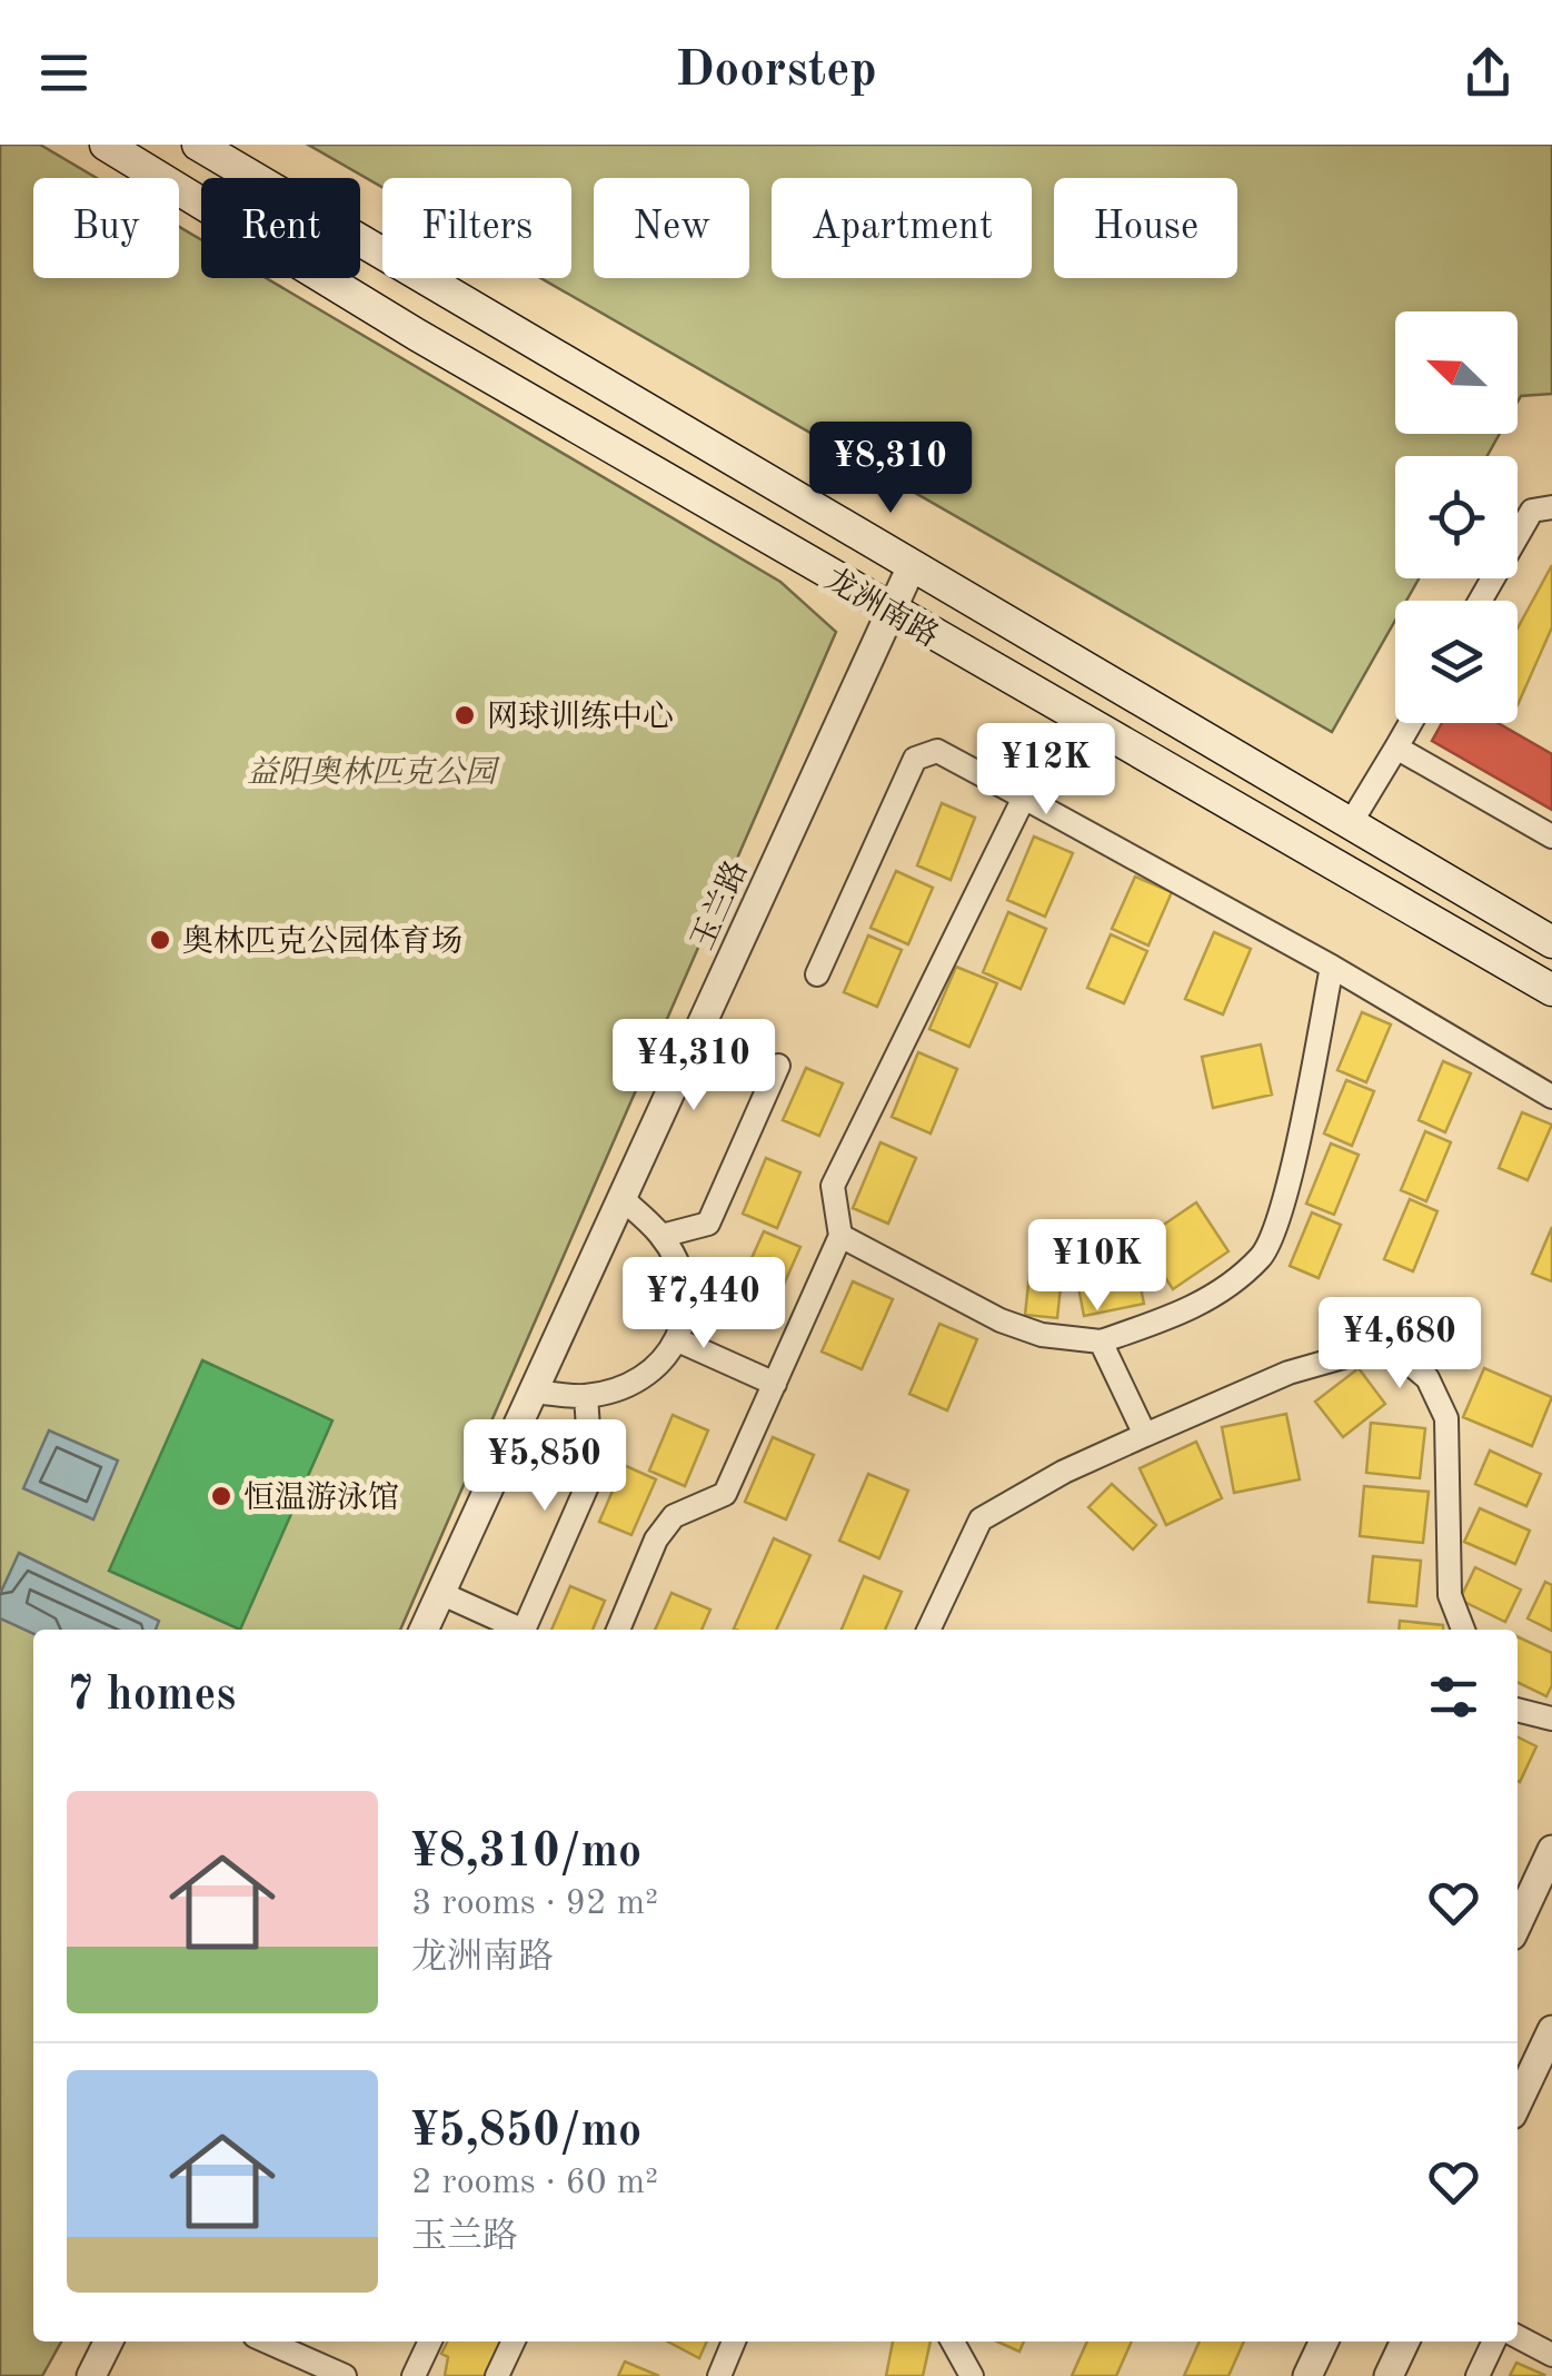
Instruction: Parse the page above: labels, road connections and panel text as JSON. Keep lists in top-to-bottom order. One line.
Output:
{"streets":{"main road":["龙洲南路"],"street":["玉兰路"]},"crossings":[["龙洲南路","玉兰路"]],"parks":["益阳奥林匹克公园"],"places":["网球训练中心","奥林匹克公园体育场","恒温游泳馆"],"north":"top left","page":{"header":"Doorstep","chip":["Buy","Rent","Filters","New","Apartment","House"],"price":["¥8,310","¥12K","¥4,310","¥10K","¥7,440","¥4,680","¥5,850"],"heading":"7 homes","list":[{"name":"¥8,310/mo","note":"3 rooms · 92 m² · 龙洲南路"},{"name":"¥5,850/mo","note":"2 rooms · 60 m² · 玉兰路"}]}}
